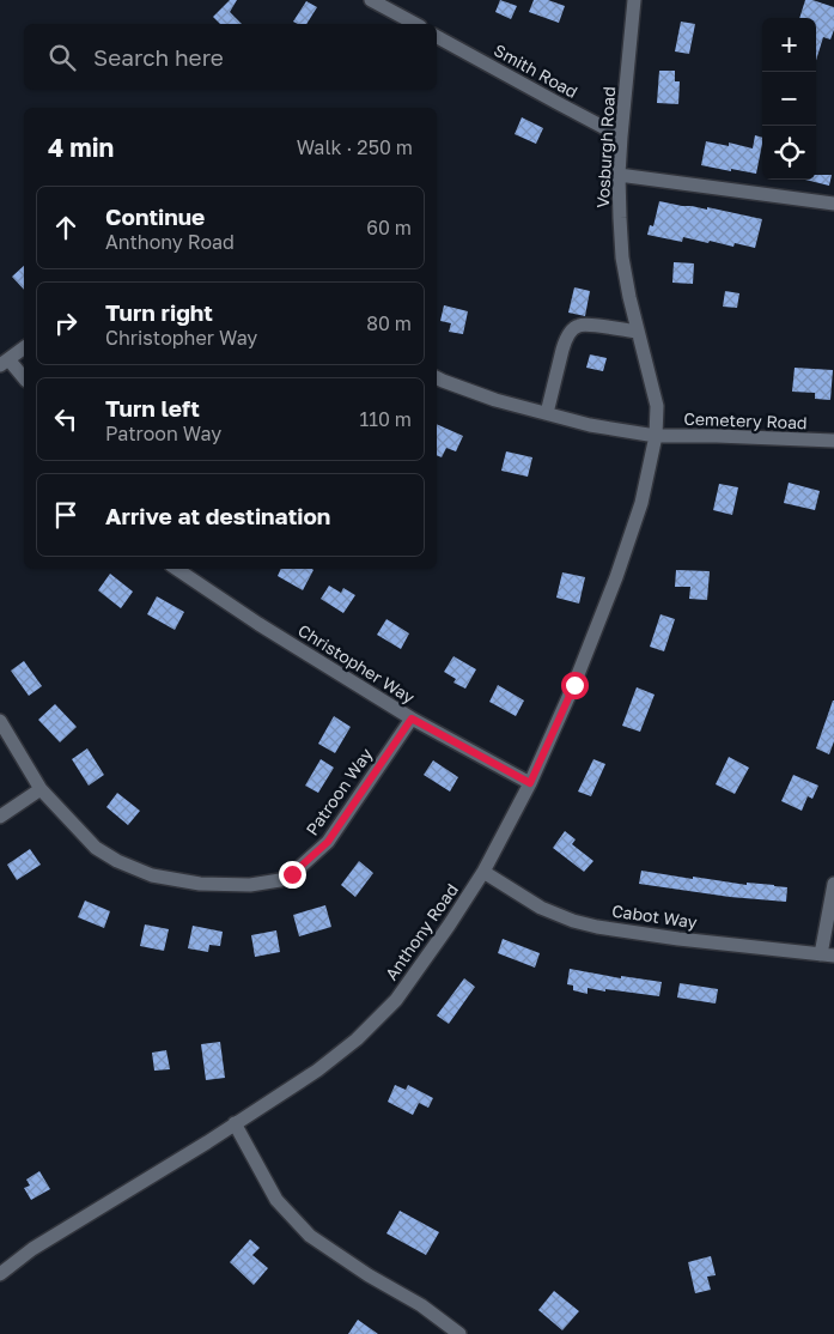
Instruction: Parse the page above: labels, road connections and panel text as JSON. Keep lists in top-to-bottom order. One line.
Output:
{"streets":{"street":["Smith Road","Vosburgh Road","Cemetery Road","Christopher Way","Patroon Way","Cabot Way","Anthony Road"]},"crossings":[["Smith Road","Vosburgh Road"],["Vosburgh Road","Cemetery Road"],["Vosburgh Road","Anthony Road"],["Cemetery Road","Anthony Road"],["Christopher Way","Patroon Way"],["Christopher Way","Anthony Road"],["Cabot Way","Anthony Road"]],"page":{"map_buttons":["+","−"],"search":"Search here","heading":["4 min","Walk · 250 m"],"list":[["Continue","Anthony Road","60 m"],["Turn right","Christopher Way","80 m"],["Turn left","Patroon Way","110 m"],"Arrive at destination"]}}
